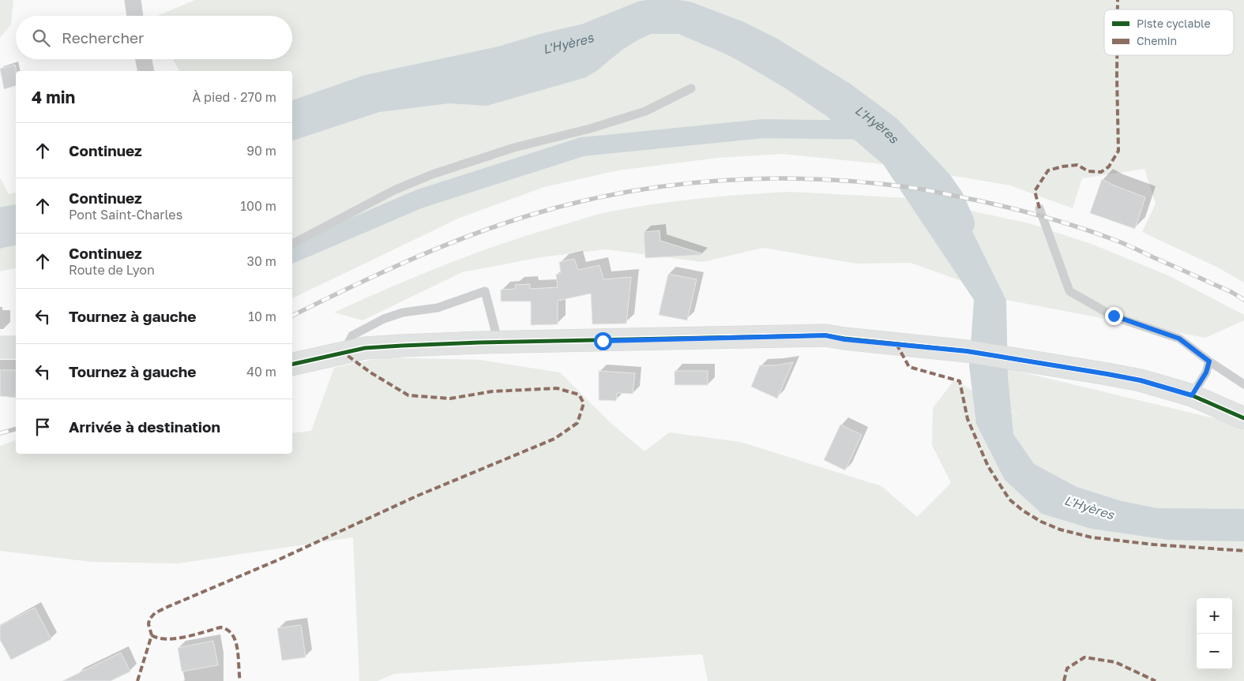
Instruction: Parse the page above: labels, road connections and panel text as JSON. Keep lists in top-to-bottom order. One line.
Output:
{"water":["L'Hyères"],"legend":["Piste cyclable","Chemin"],"page":{"search":"Rechercher","heading":["4 min","À pied · 270 m"],"list":[["Continuez","90 m"],["Continuez","Pont Saint-Charles","100 m"],["Continuez","Route de Lyon","30 m"],["Tournez à gauche","10 m"],["Tournez à gauche","40 m"],"Arrivée à destination"],"map_buttons":["+","−"]}}
